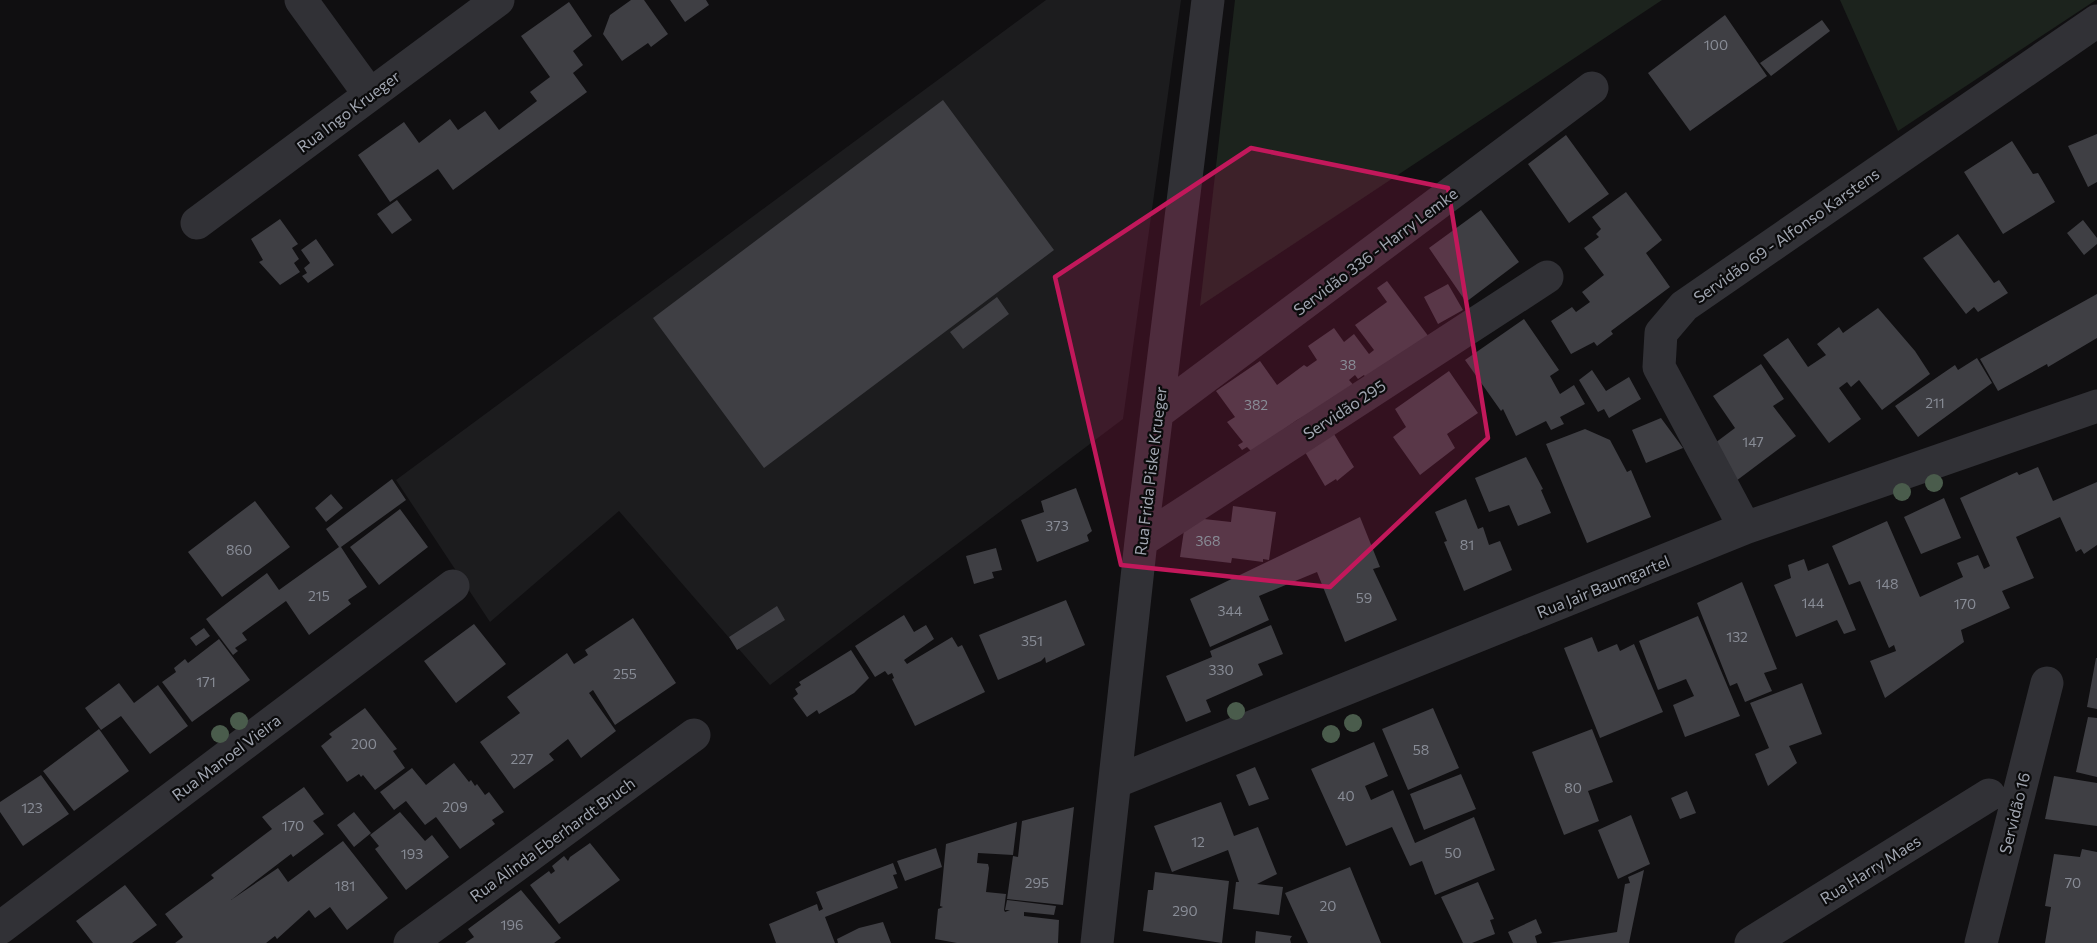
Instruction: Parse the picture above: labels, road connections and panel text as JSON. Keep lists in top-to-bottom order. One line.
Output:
{"streets":{"street":["Rua Ingo Krueger","Servidão 69 - Alfonso Karstens","Servidão 336 - Harry Lemke","Servidão 295","Rua Frida Piske Krueger","Rua Jair Baumgartel","Rua Manoel Vieira","Servidão 16","Rua Alinda Eberhardt Bruch","Rua Harry Maes"]},"crossings":[["Servidão 69 - Alfonso Karstens","Rua Jair Baumgartel"],["Servidão 336 - Harry Lemke","Rua Frida Piske Krueger"],["Servidão 295","Rua Frida Piske Krueger"],["Rua Frida Piske Krueger","Rua Jair Baumgartel"]],"house_numbers":["100","38","211","382","147","373","368","81","860","148","215","59","144","170","344","132","351","330","255","171","200","58","227","80","40","209","123","170","12","50","193","295","70","181","20","290","196"]}
